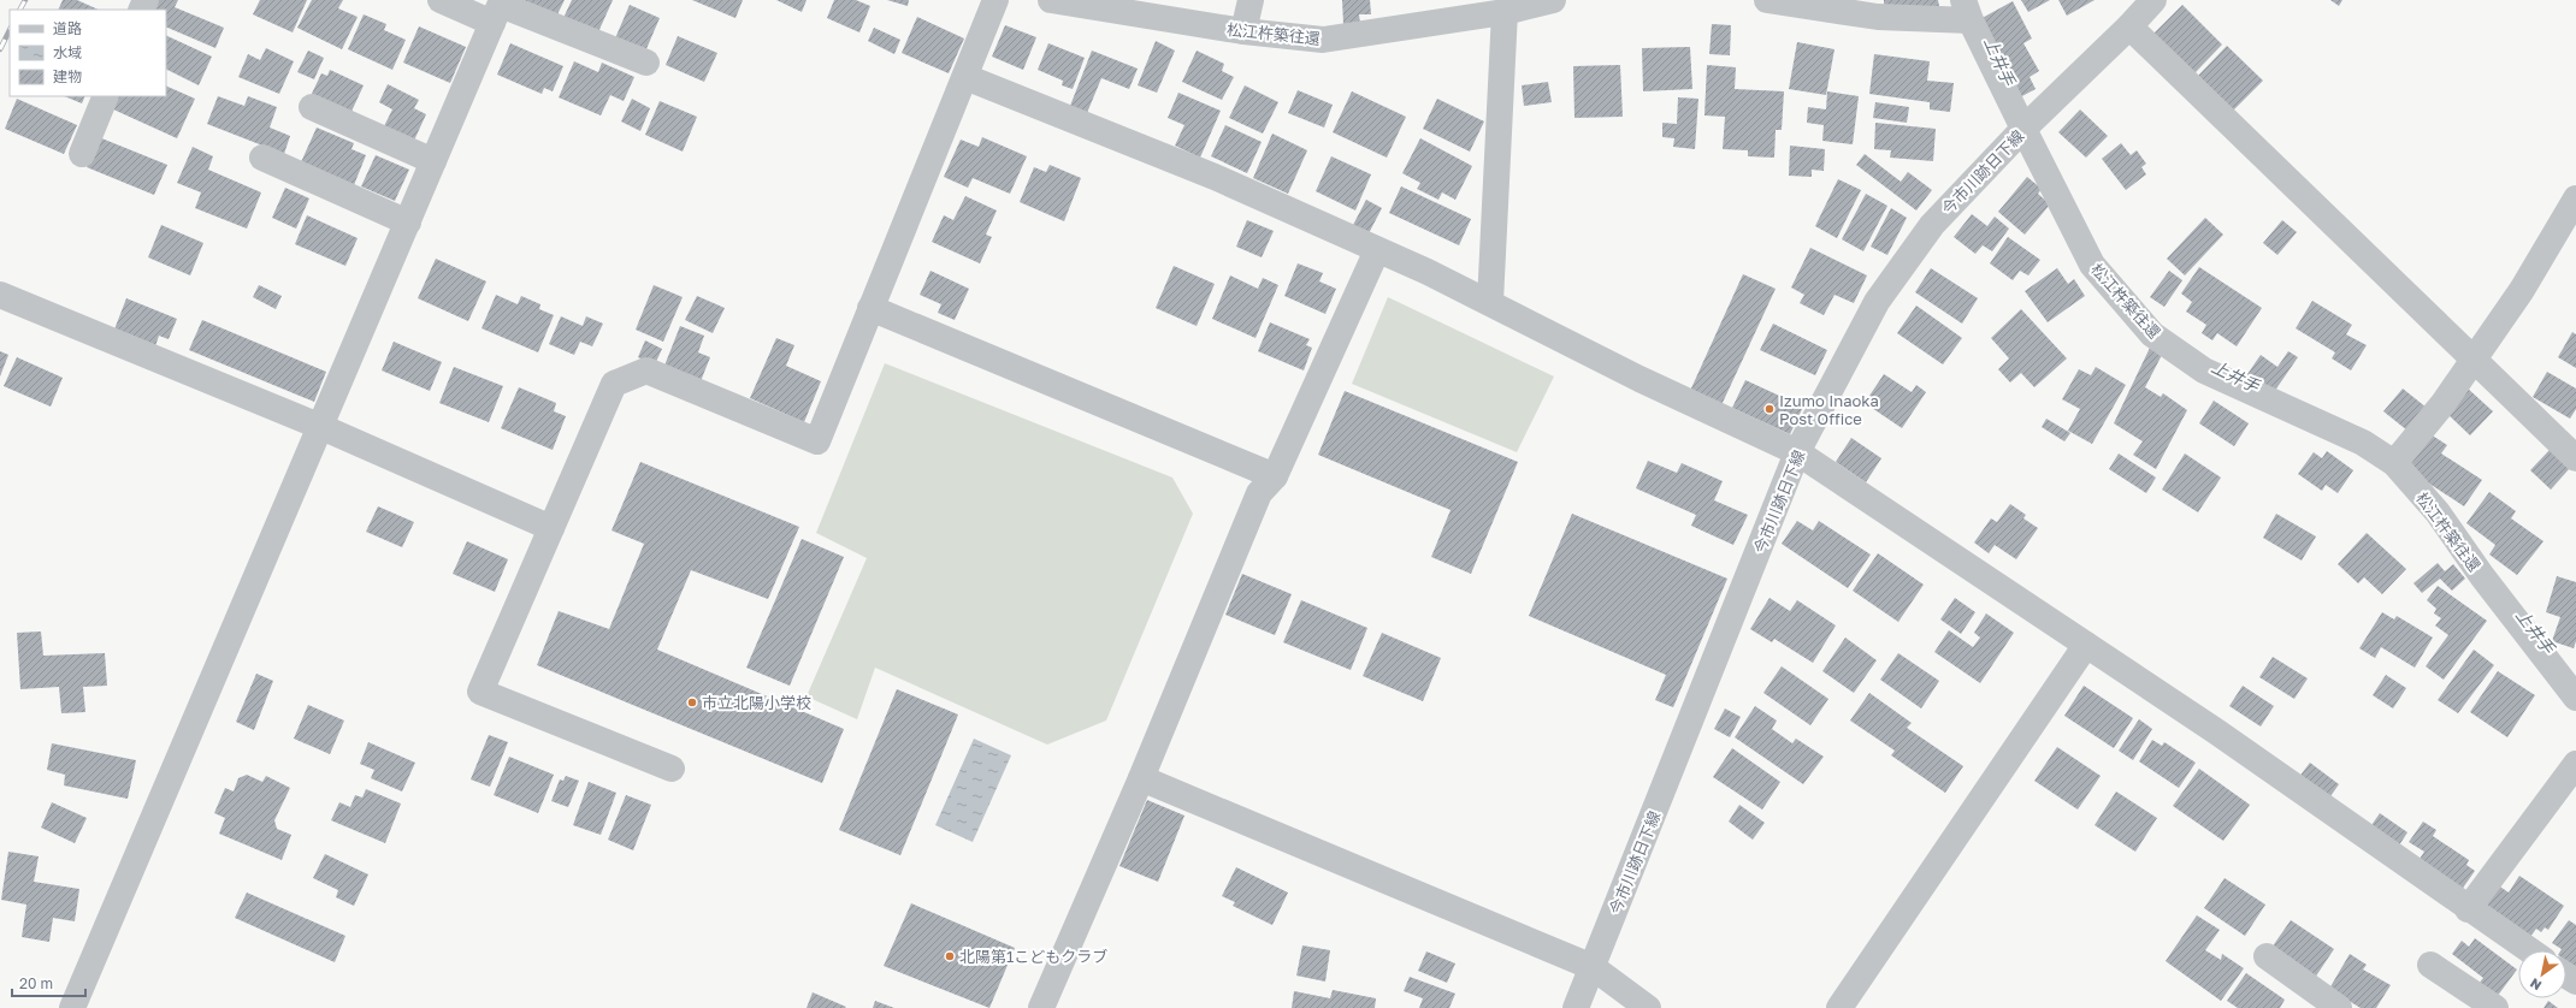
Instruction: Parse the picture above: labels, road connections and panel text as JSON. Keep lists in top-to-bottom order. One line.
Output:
{"streets":{"street":["松江杵築往還","今市川跡日下線"]},"crossings":[["松江杵築往還","今市川跡日下線"]],"water":["上井手"],"places":["Izumo Inaoka Post Office","市立北陽小学校","北陽第1こどもクラブ"],"legend":["道路","水域","建物"],"scale_bar":"20 m","north":"bottom left"}
